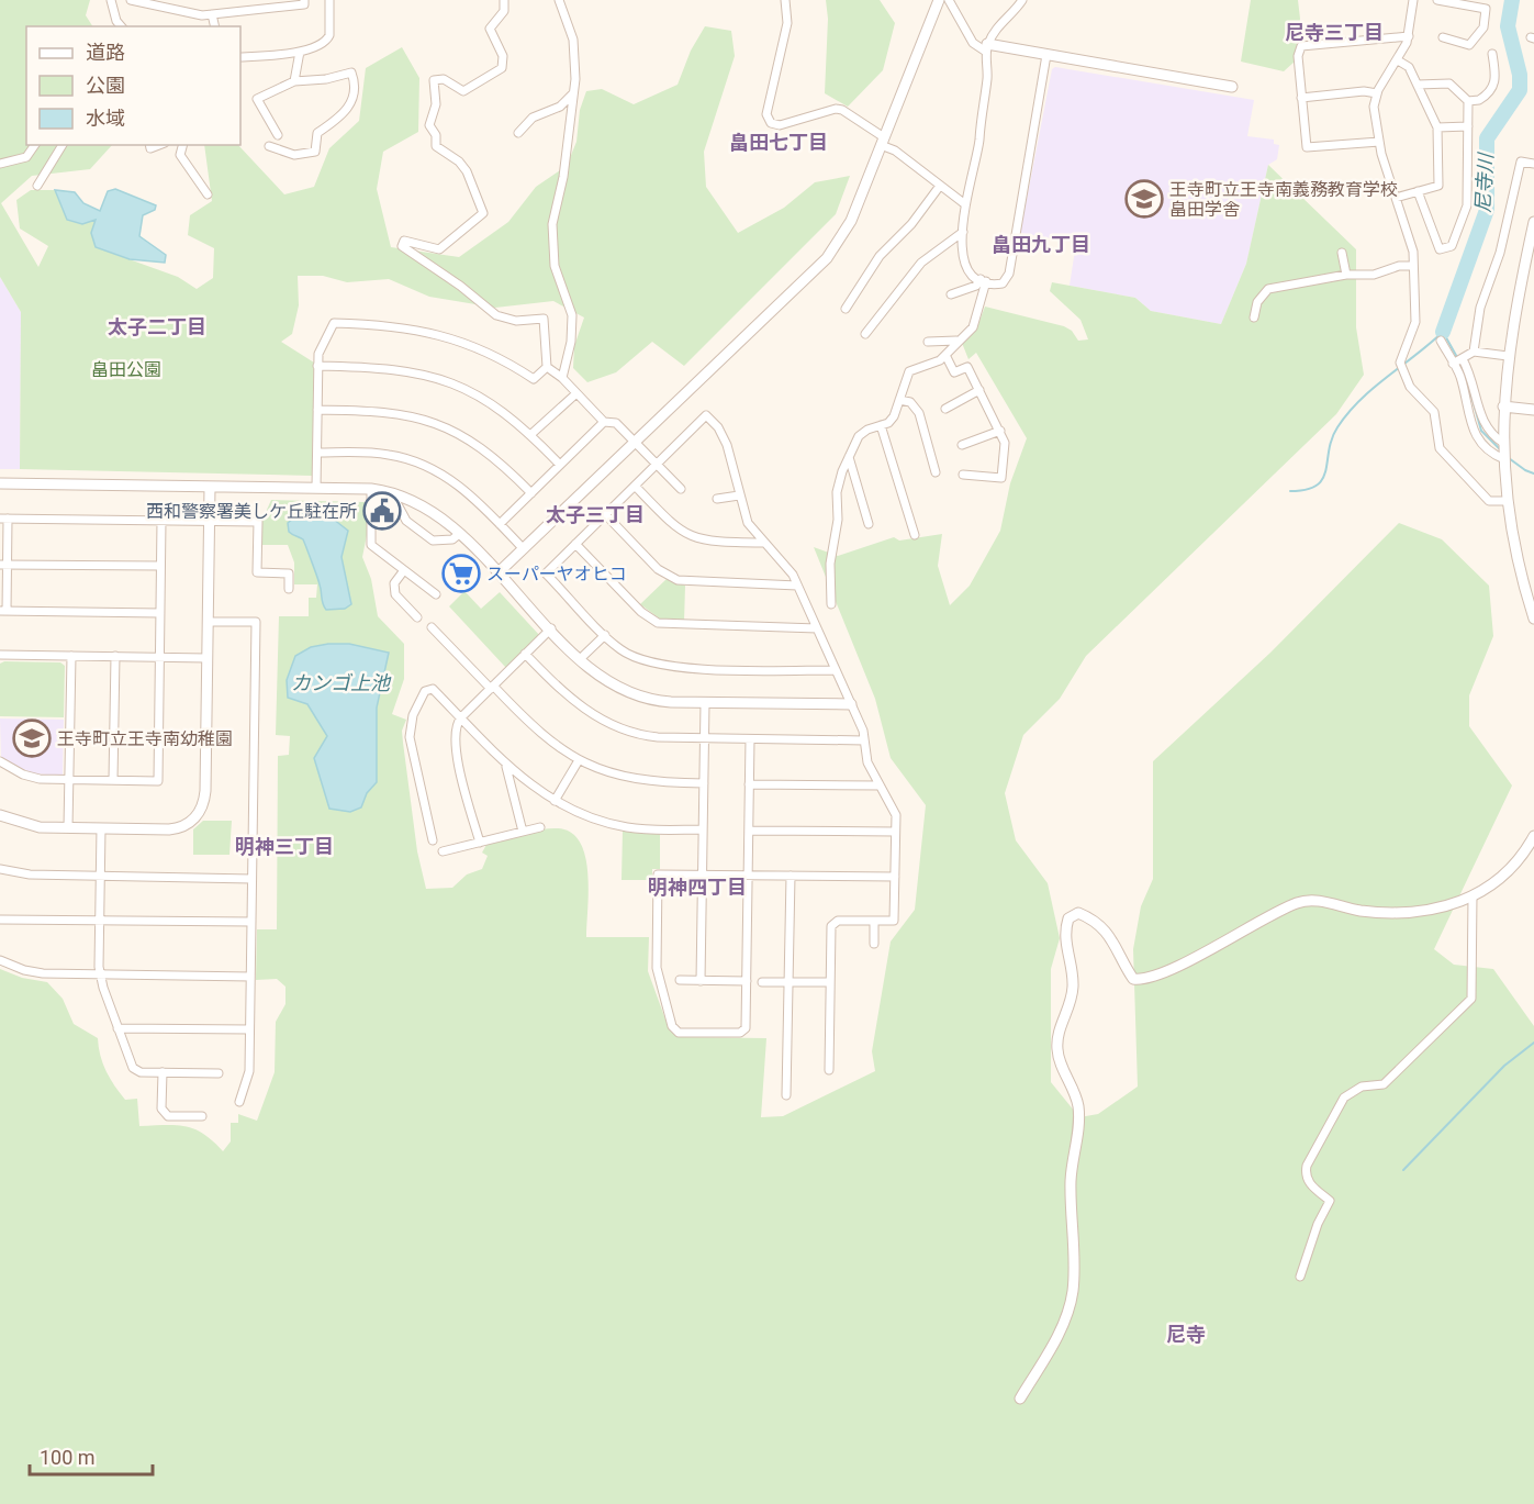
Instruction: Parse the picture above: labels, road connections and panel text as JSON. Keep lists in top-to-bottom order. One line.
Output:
{"districts":["尼寺三丁目","畠田七丁目","畠田九丁目","太子二丁目","太子三丁目","明神三丁目","明神四丁目","尼寺"],"water":["尼寺川","カンゴ上池"],"parks":["畠田公園"],"places":{"school or university":["王寺町立王寺南義務教育学校 畠田学舎","王寺町立王寺南幼稚園"],"public building":["西和警察署美しケ丘駐在所"],"supermarket":["スーパーヤオヒコ"]},"legend":["道路","公園","水域"],"scale_bar":"100 m"}
